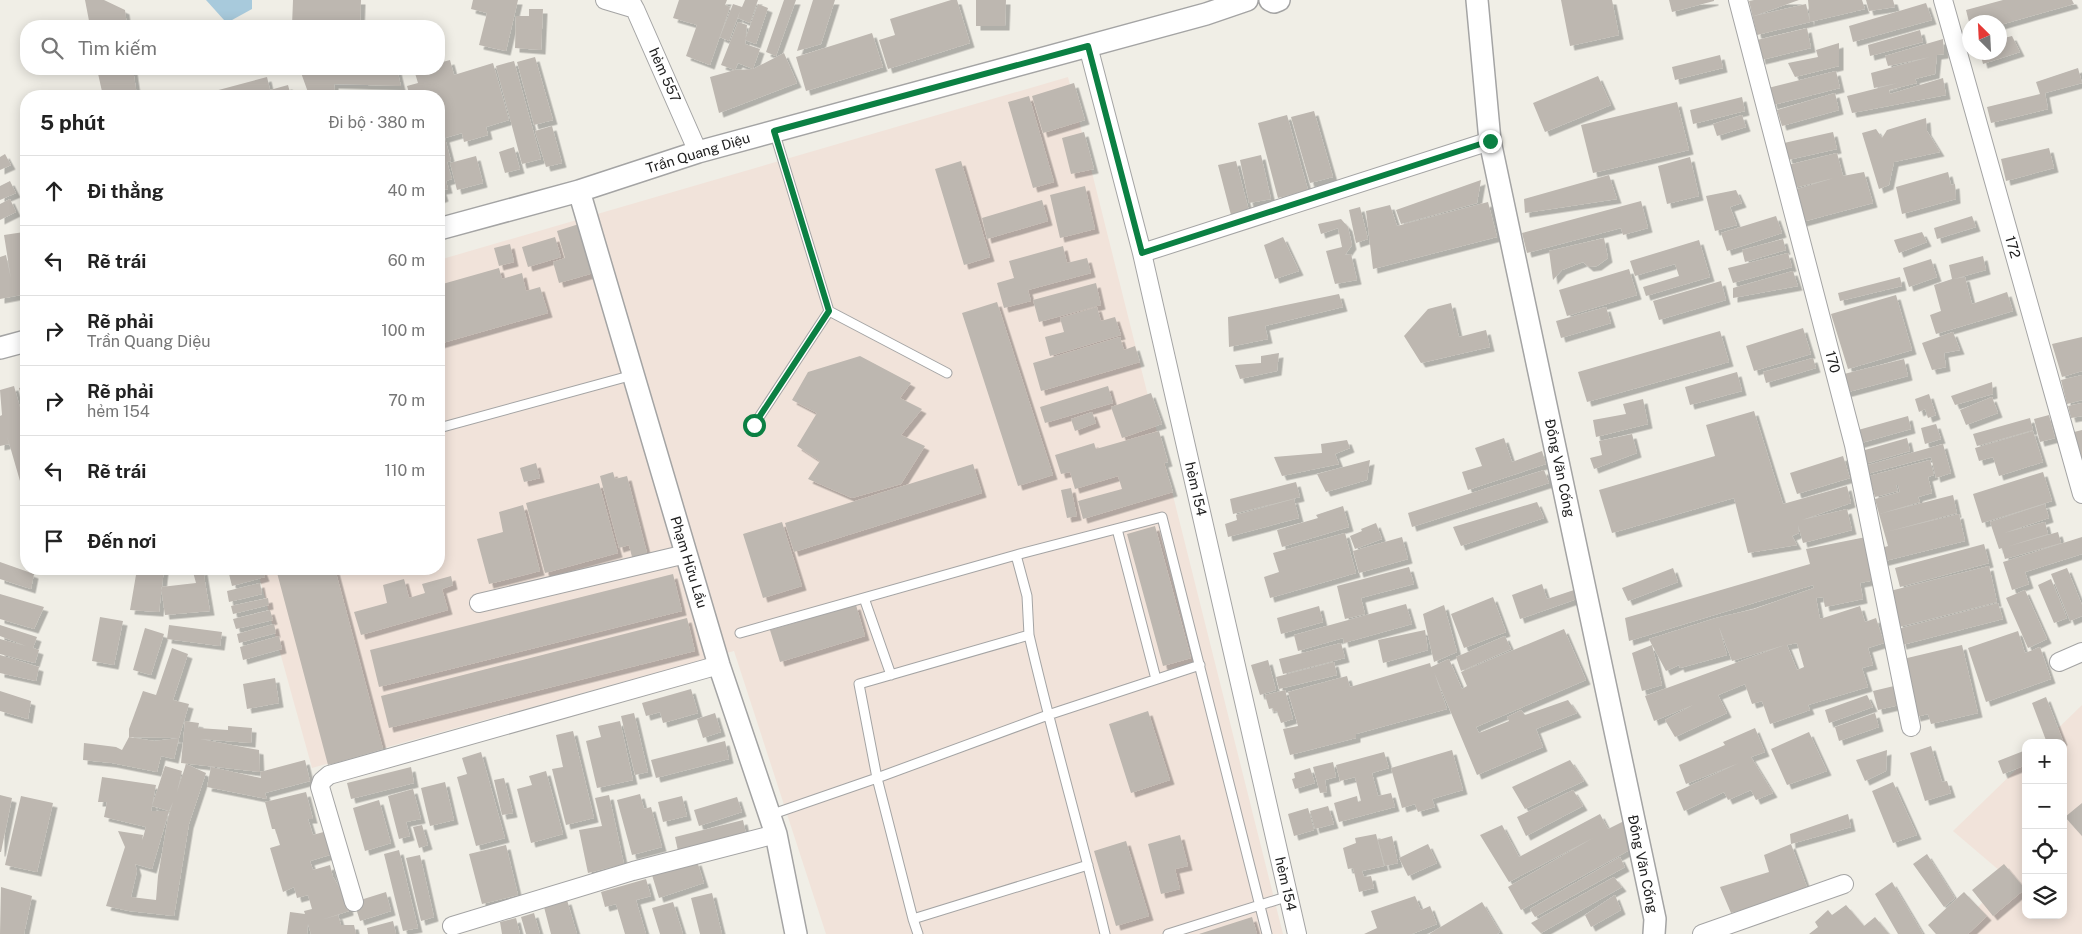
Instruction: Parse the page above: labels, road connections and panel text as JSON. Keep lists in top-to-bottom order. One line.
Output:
{"streets":{"street":["hẻm 557","Trần Quang Diệu","172","170","Đồng Văn Cống","hẻm 154","Phạm Hữu Lầu"]},"crossings":[["hẻm 557","Trần Quang Diệu"],["Trần Quang Diệu","hẻm 154"],["Trần Quang Diệu","Phạm Hữu Lầu"]],"north":"top left","page":{"search":"Tìm kiếm","heading":["5 phút","Đi bộ · 380 m"],"list":[["Đi thẳng","40 m"],["Rẽ trái","60 m"],["Rẽ phải","Trần Quang Diệu","100 m"],["Rẽ phải","hẻm 154","70 m"],["Rẽ trái","110 m"],"Đến nơi"],"map_buttons":["+","−"]}}
